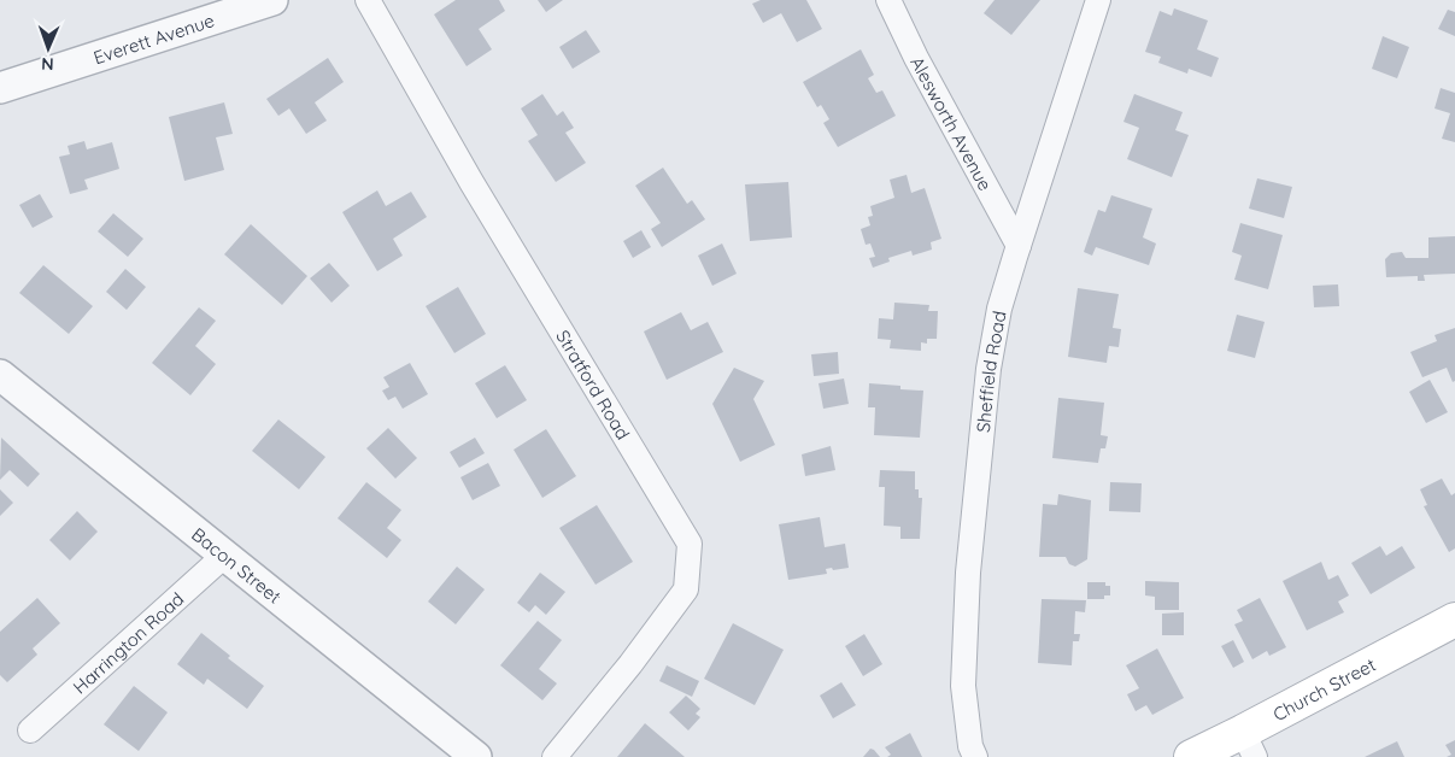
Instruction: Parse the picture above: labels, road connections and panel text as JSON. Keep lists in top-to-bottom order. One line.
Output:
{"streets":{"main road":["Church Street"],"street":["Everett Avenue","Alesworth Avenue","Sheffield Road","Stratford Road","Bacon Street","Harrington Road"]},"crossings":[["Alesworth Avenue","Sheffield Road"],["Bacon Street","Harrington Road"]],"north":"bottom"}
